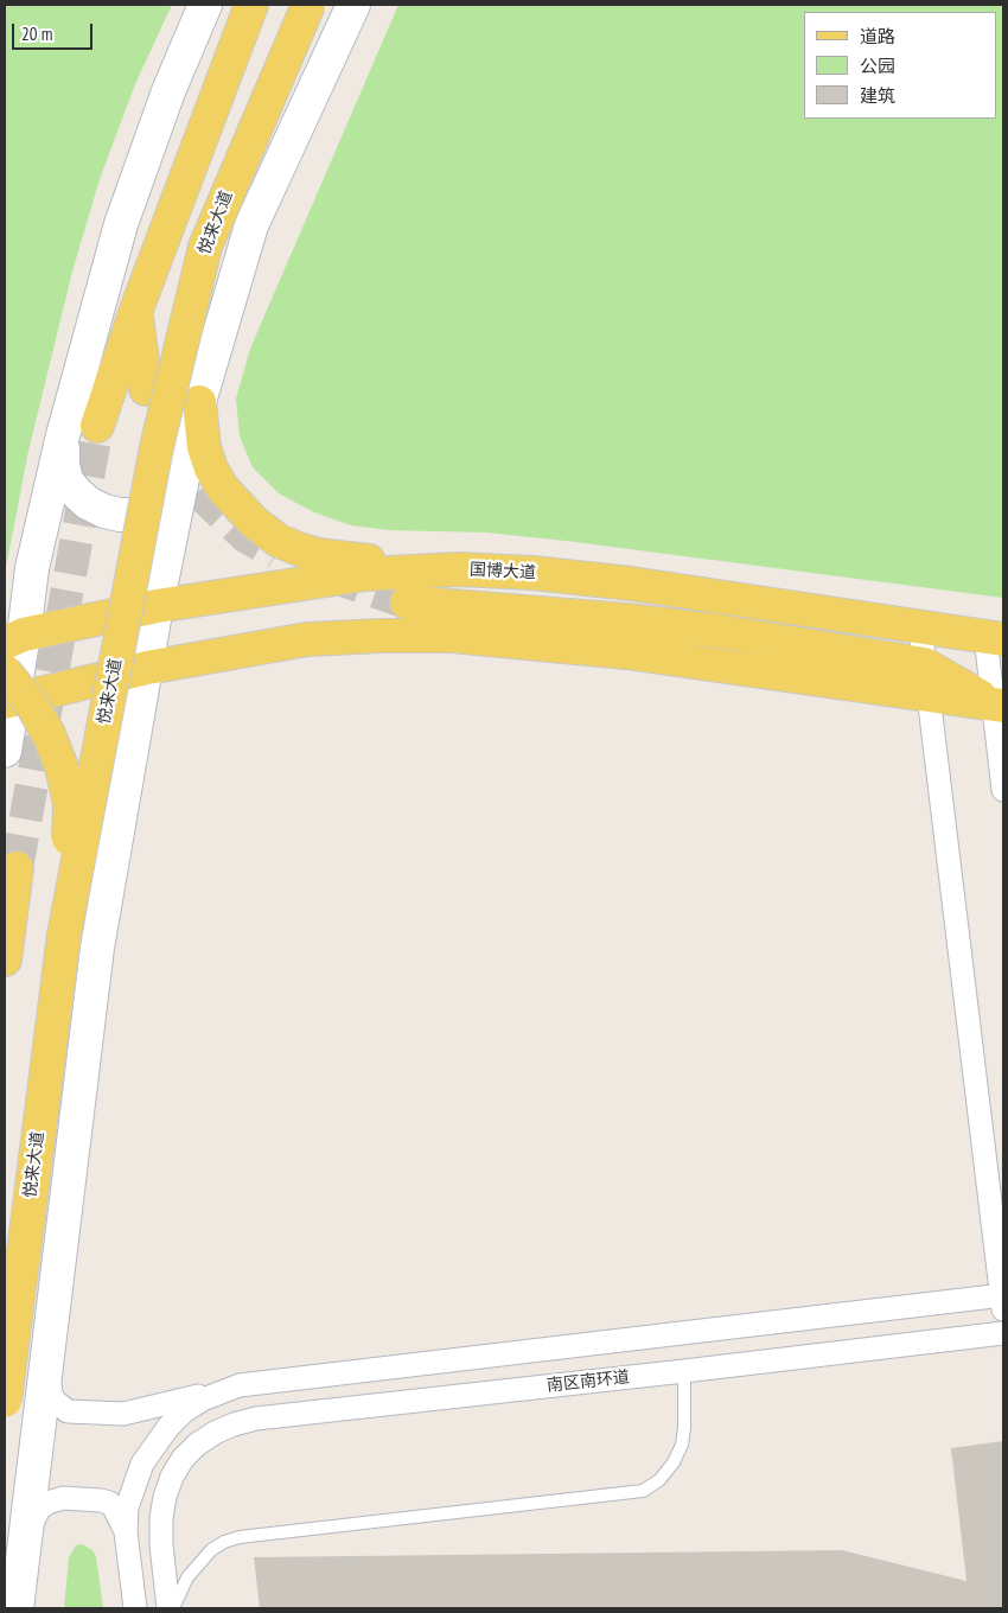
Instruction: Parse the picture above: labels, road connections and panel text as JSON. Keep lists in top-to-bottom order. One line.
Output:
{"streets":{"main road":["悦来大道","国博大道"],"street":["南区南环道"]},"legend":["道路","公园","建筑"],"scale_bar":"20 m"}
